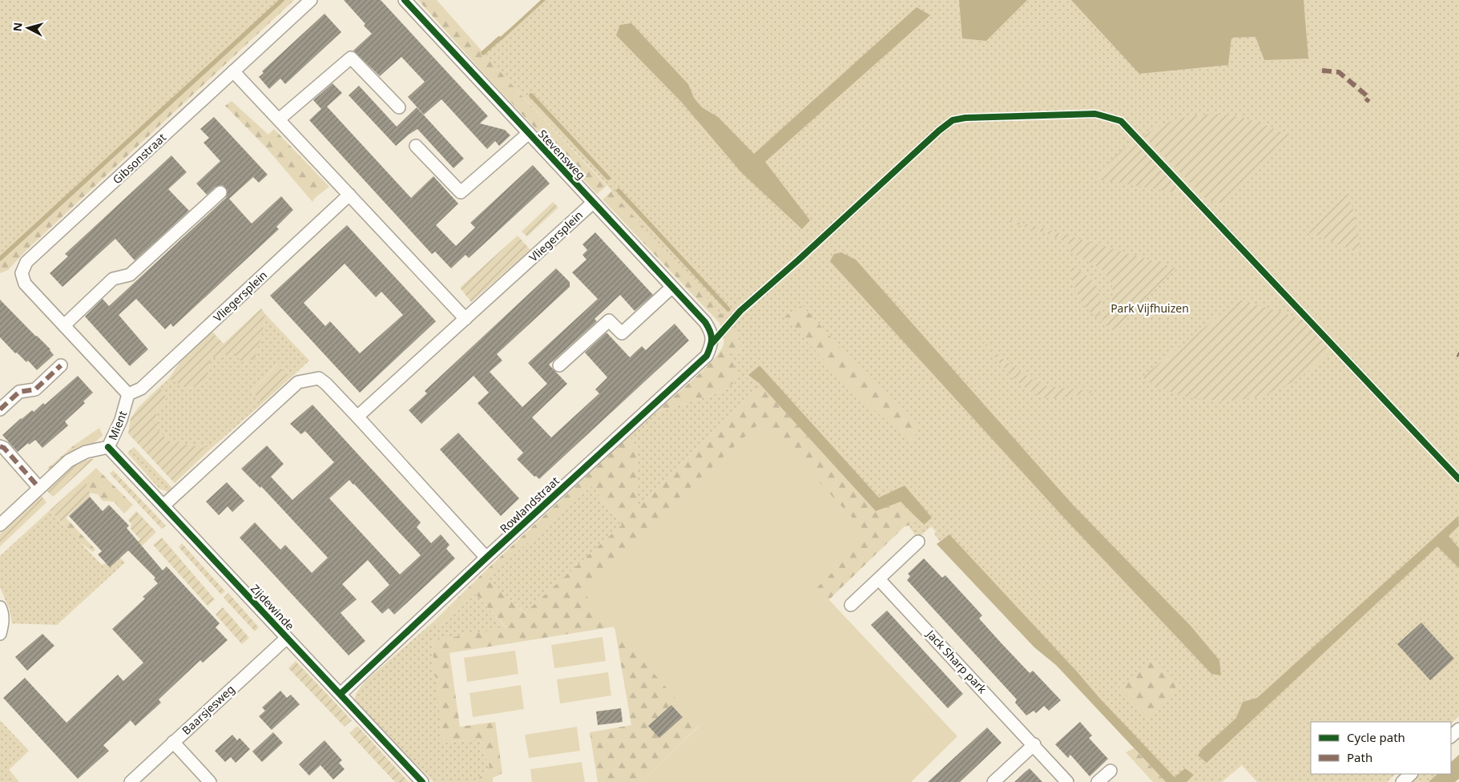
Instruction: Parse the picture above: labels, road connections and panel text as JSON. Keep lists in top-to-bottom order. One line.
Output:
{"streets":{"street":["Stevensweg","Gibsonstraat","Vliegersplein","Mient","Rowlandstraat","Zijdewinde","Jack Sharp park","Baarsjesweg"]},"crossings":[["Stevensweg","Vliegersplein"],["Stevensweg","Rowlandstraat"],["Gibsonstraat","Vliegersplein"],["Gibsonstraat","Mient"],["Vliegersplein","Mient"],["Mient","Zijdewinde"],["Rowlandstraat","Zijdewinde"],["Zijdewinde","Baarsjesweg"]],"parks":["Park Vijfhuizen"],"legend":["Cycle path","Path"],"north":"left"}
